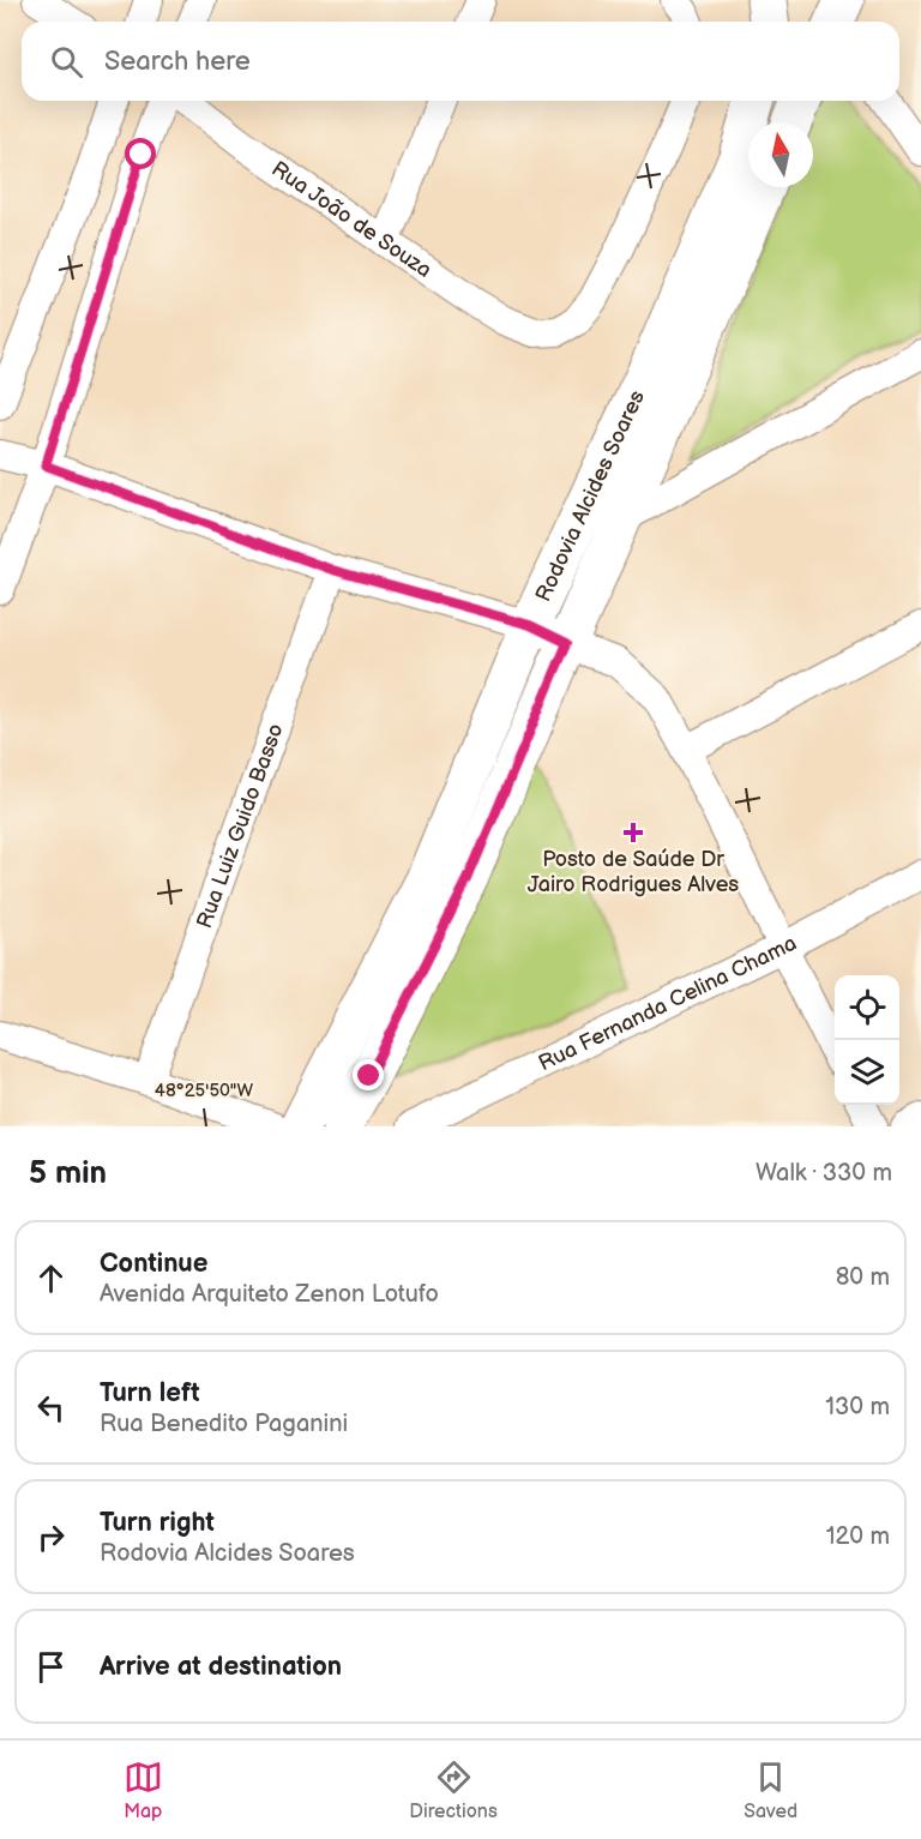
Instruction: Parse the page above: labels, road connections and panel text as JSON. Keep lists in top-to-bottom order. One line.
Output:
{"streets":{"main road":["Rodovia Alcides Soares"],"street":["Rua João de Souza","Rua Luiz Guido Basso","Rua Fernanda Celina Chama"]},"places":{"health":["Posto de Saúde Dr Jairo Rodrigues Alves"]},"north":"top","page":{"search":"Search here","heading":["5 min","Walk · 330 m"],"list":[["Continue","Avenida Arquiteto Zenon Lotufo","80 m"],["Turn left","Rua Benedito Paganini","130 m"],["Turn right","Rodovia Alcides Soares","120 m"],"Arrive at destination"],"nav":["Map","Directions","Saved"]},"coordinates":["48°25'50\"W"]}
